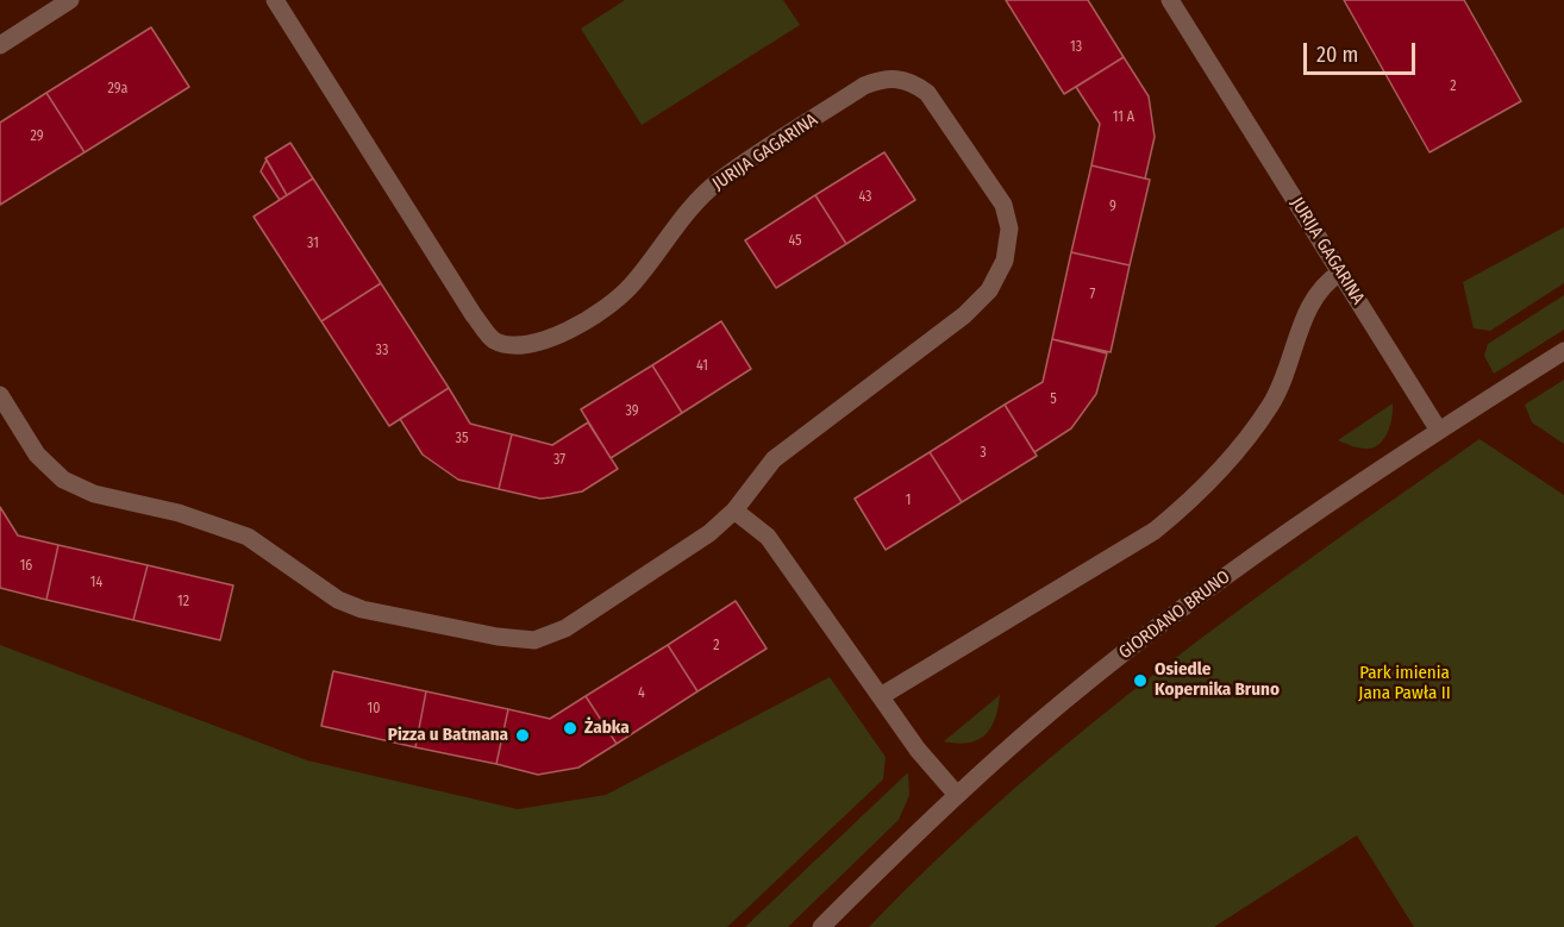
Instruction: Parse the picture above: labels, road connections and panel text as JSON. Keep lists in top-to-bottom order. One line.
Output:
{"streets":{"street":["JURIJA GAGARINA","GIORDANO BRUNO"]},"crossings":[["JURIJA GAGARINA","GIORDANO BRUNO"]],"parks":["Park imienia Jana Pawła II"],"places":["Osiedle Kopernika Bruno","Żabka","Pizza u Batmana"],"house_numbers":["13","2","29a","11 A","29","43","9","45","31","7","33","41","5","39","35","3","37","1","16","14","12","2","4","10"],"scale_bar":"20 m"}
